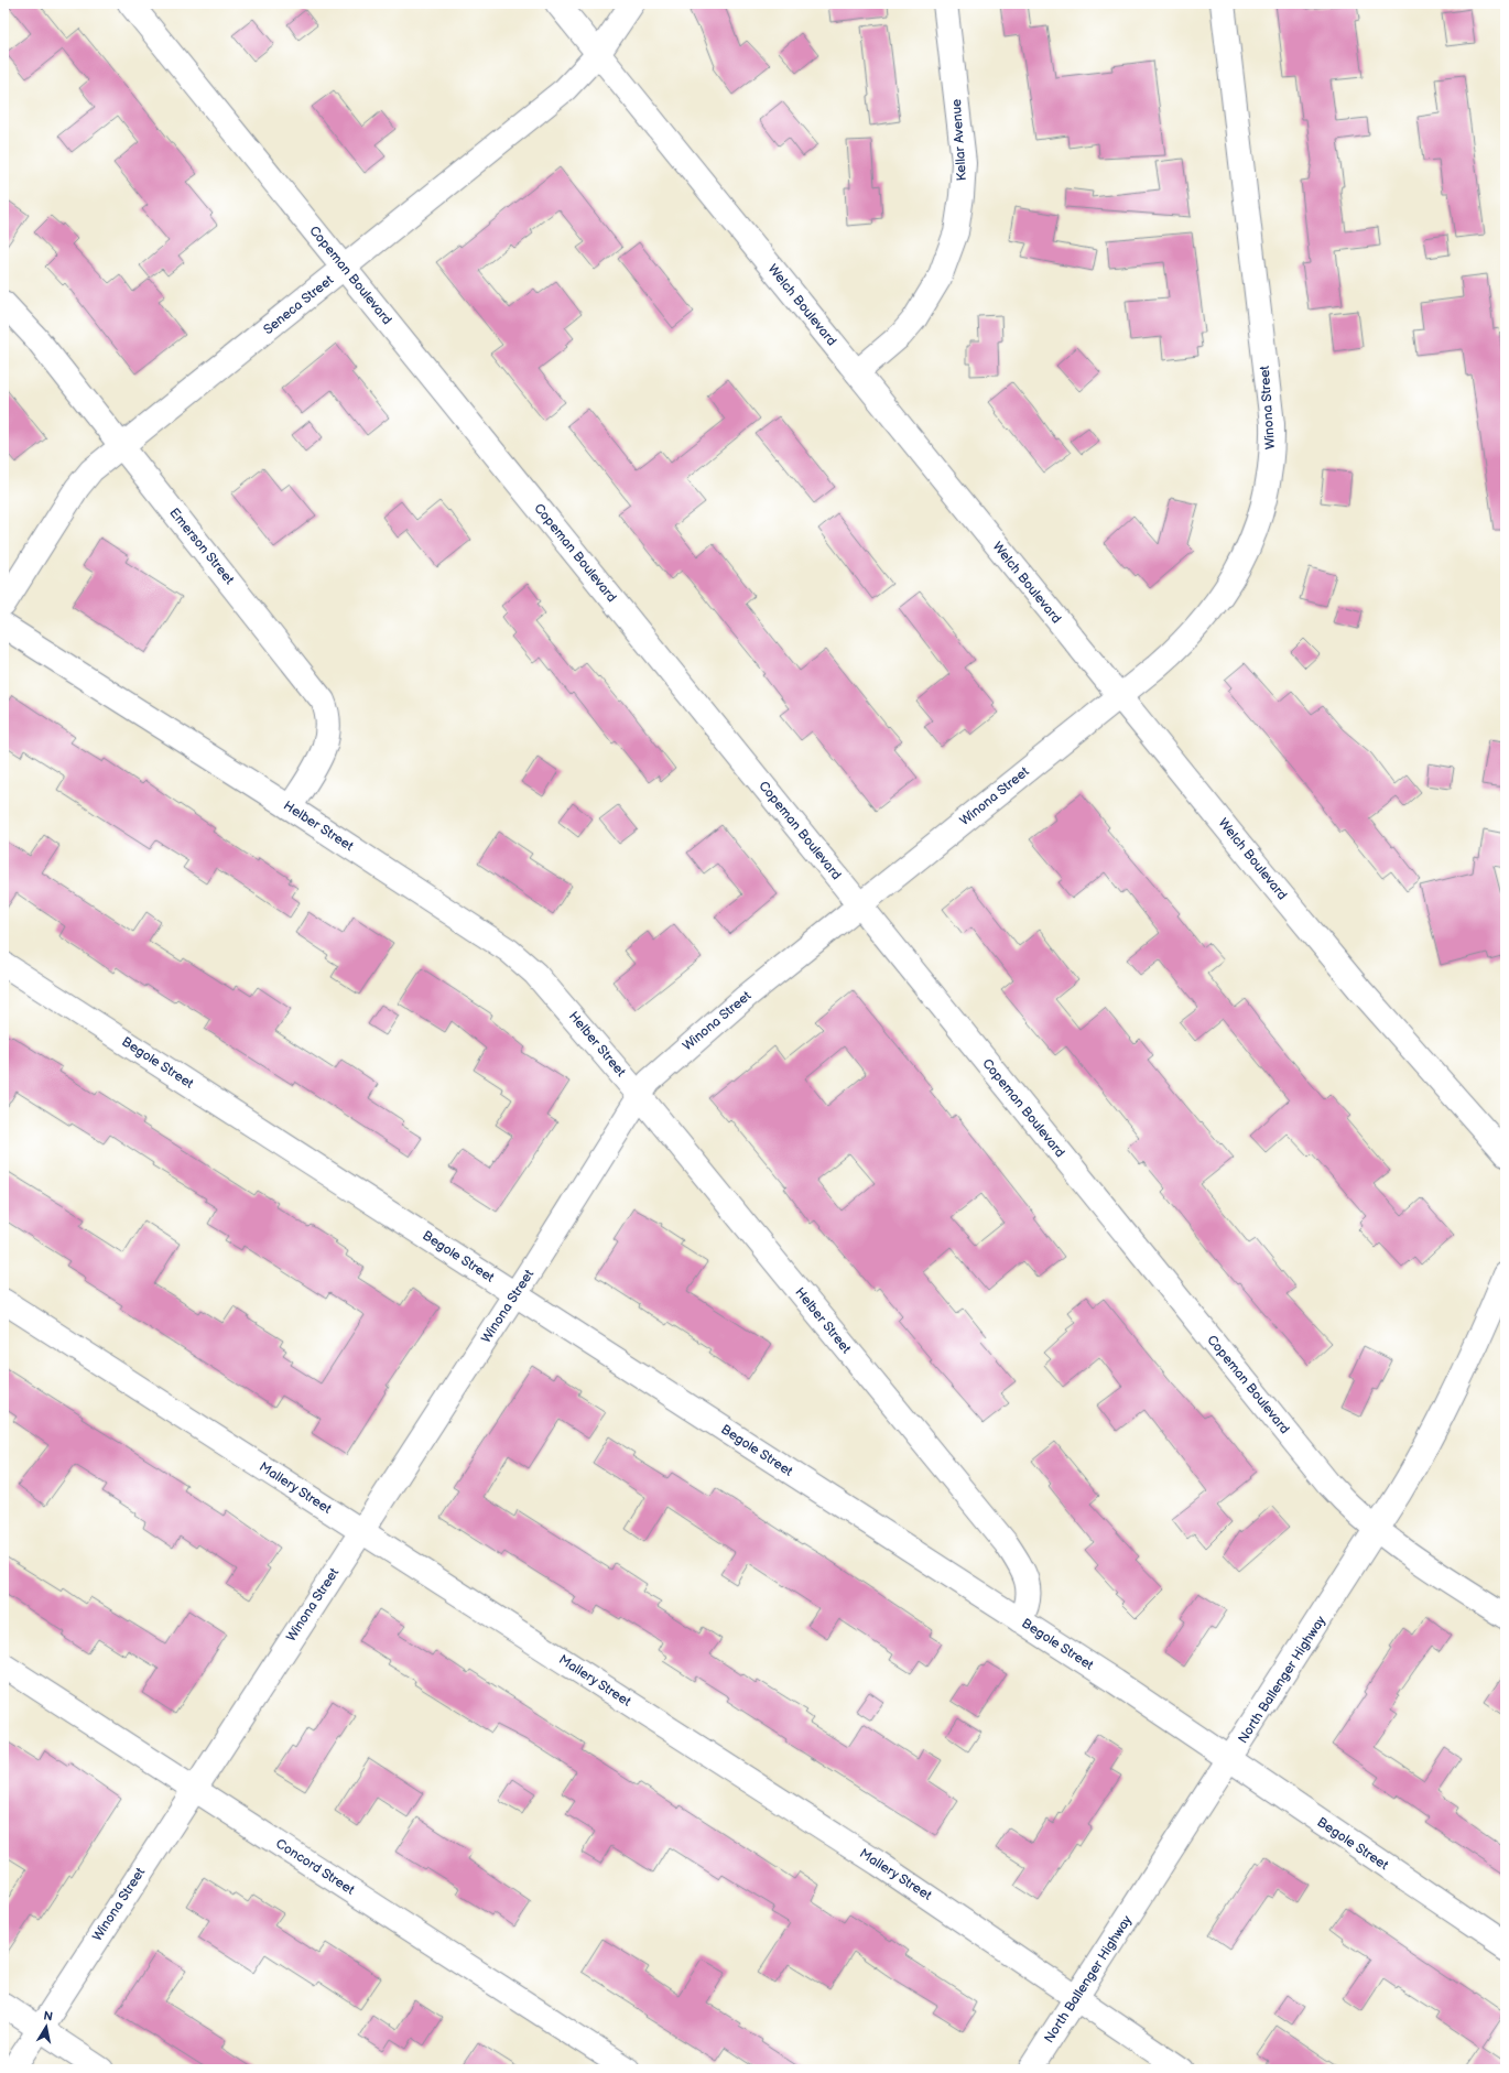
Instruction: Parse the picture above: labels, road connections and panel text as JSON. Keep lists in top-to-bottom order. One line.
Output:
{"streets":{"street":["Kellar Avenue","Copeman Boulevard","Seneca Street","Welch Boulevard","Winona Street","Emerson Street","Helber Street","Begole Street","Mallery Street","North Ballenger Highway","Concord Street"]},"crossings":[["Kellar Avenue","Welch Boulevard"],["Copeman Boulevard","Seneca Street"],["Copeman Boulevard","Winona Street"],["Copeman Boulevard","North Ballenger Highway"],["Seneca Street","Welch Boulevard"],["Seneca Street","Emerson Street"],["Welch Boulevard","Winona Street"],["Winona Street","Helber Street"],["Winona Street","Begole Street"],["Winona Street","Mallery Street"],["Winona Street","Concord Street"],["Emerson Street","Helber Street"],["Helber Street","Begole Street"],["Begole Street","North Ballenger Highway"],["Mallery Street","North Ballenger Highway"]],"north":"top"}
